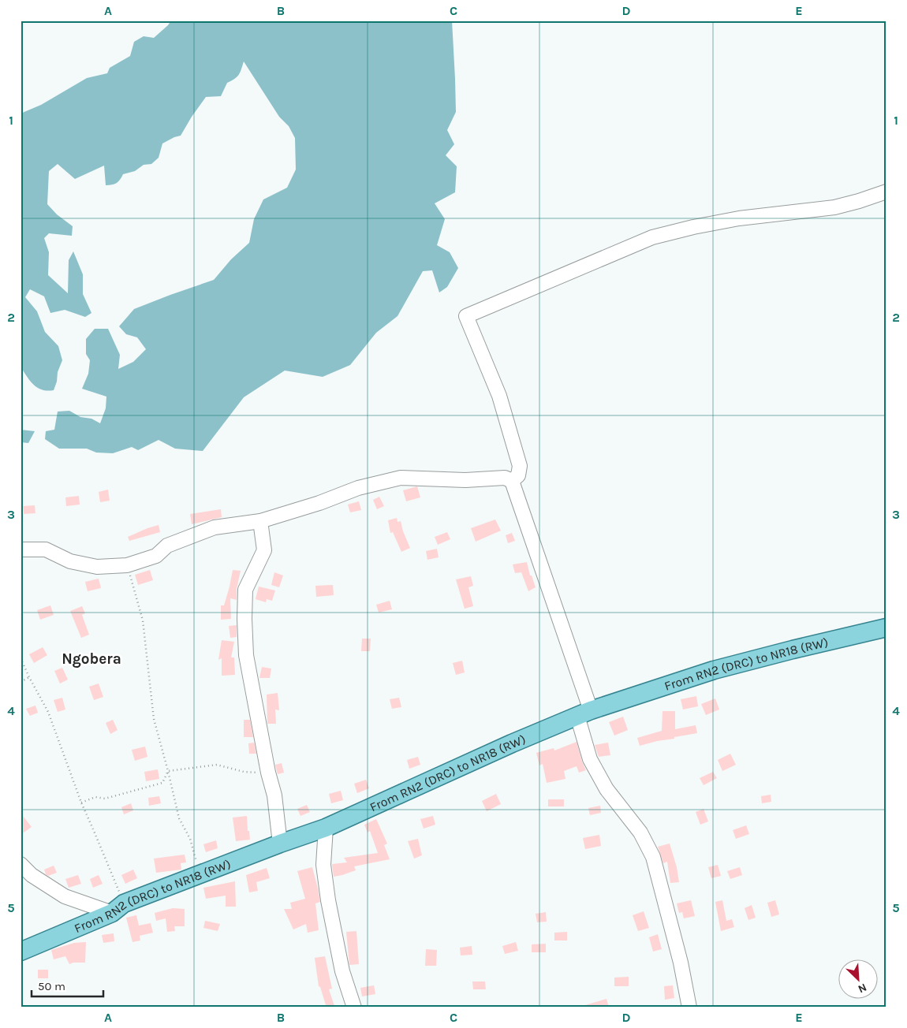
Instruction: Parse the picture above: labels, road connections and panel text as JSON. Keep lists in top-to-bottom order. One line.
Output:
{"streets":{"main road":["From RN2 (DRC) to NR18 (RW)"]},"districts":["Ngobera"],"scale_bar":"50 m","north":"bottom right","grid":{"columns":["A","B","C","D","E"],"rows":["1","2","3","4","5"]}}
